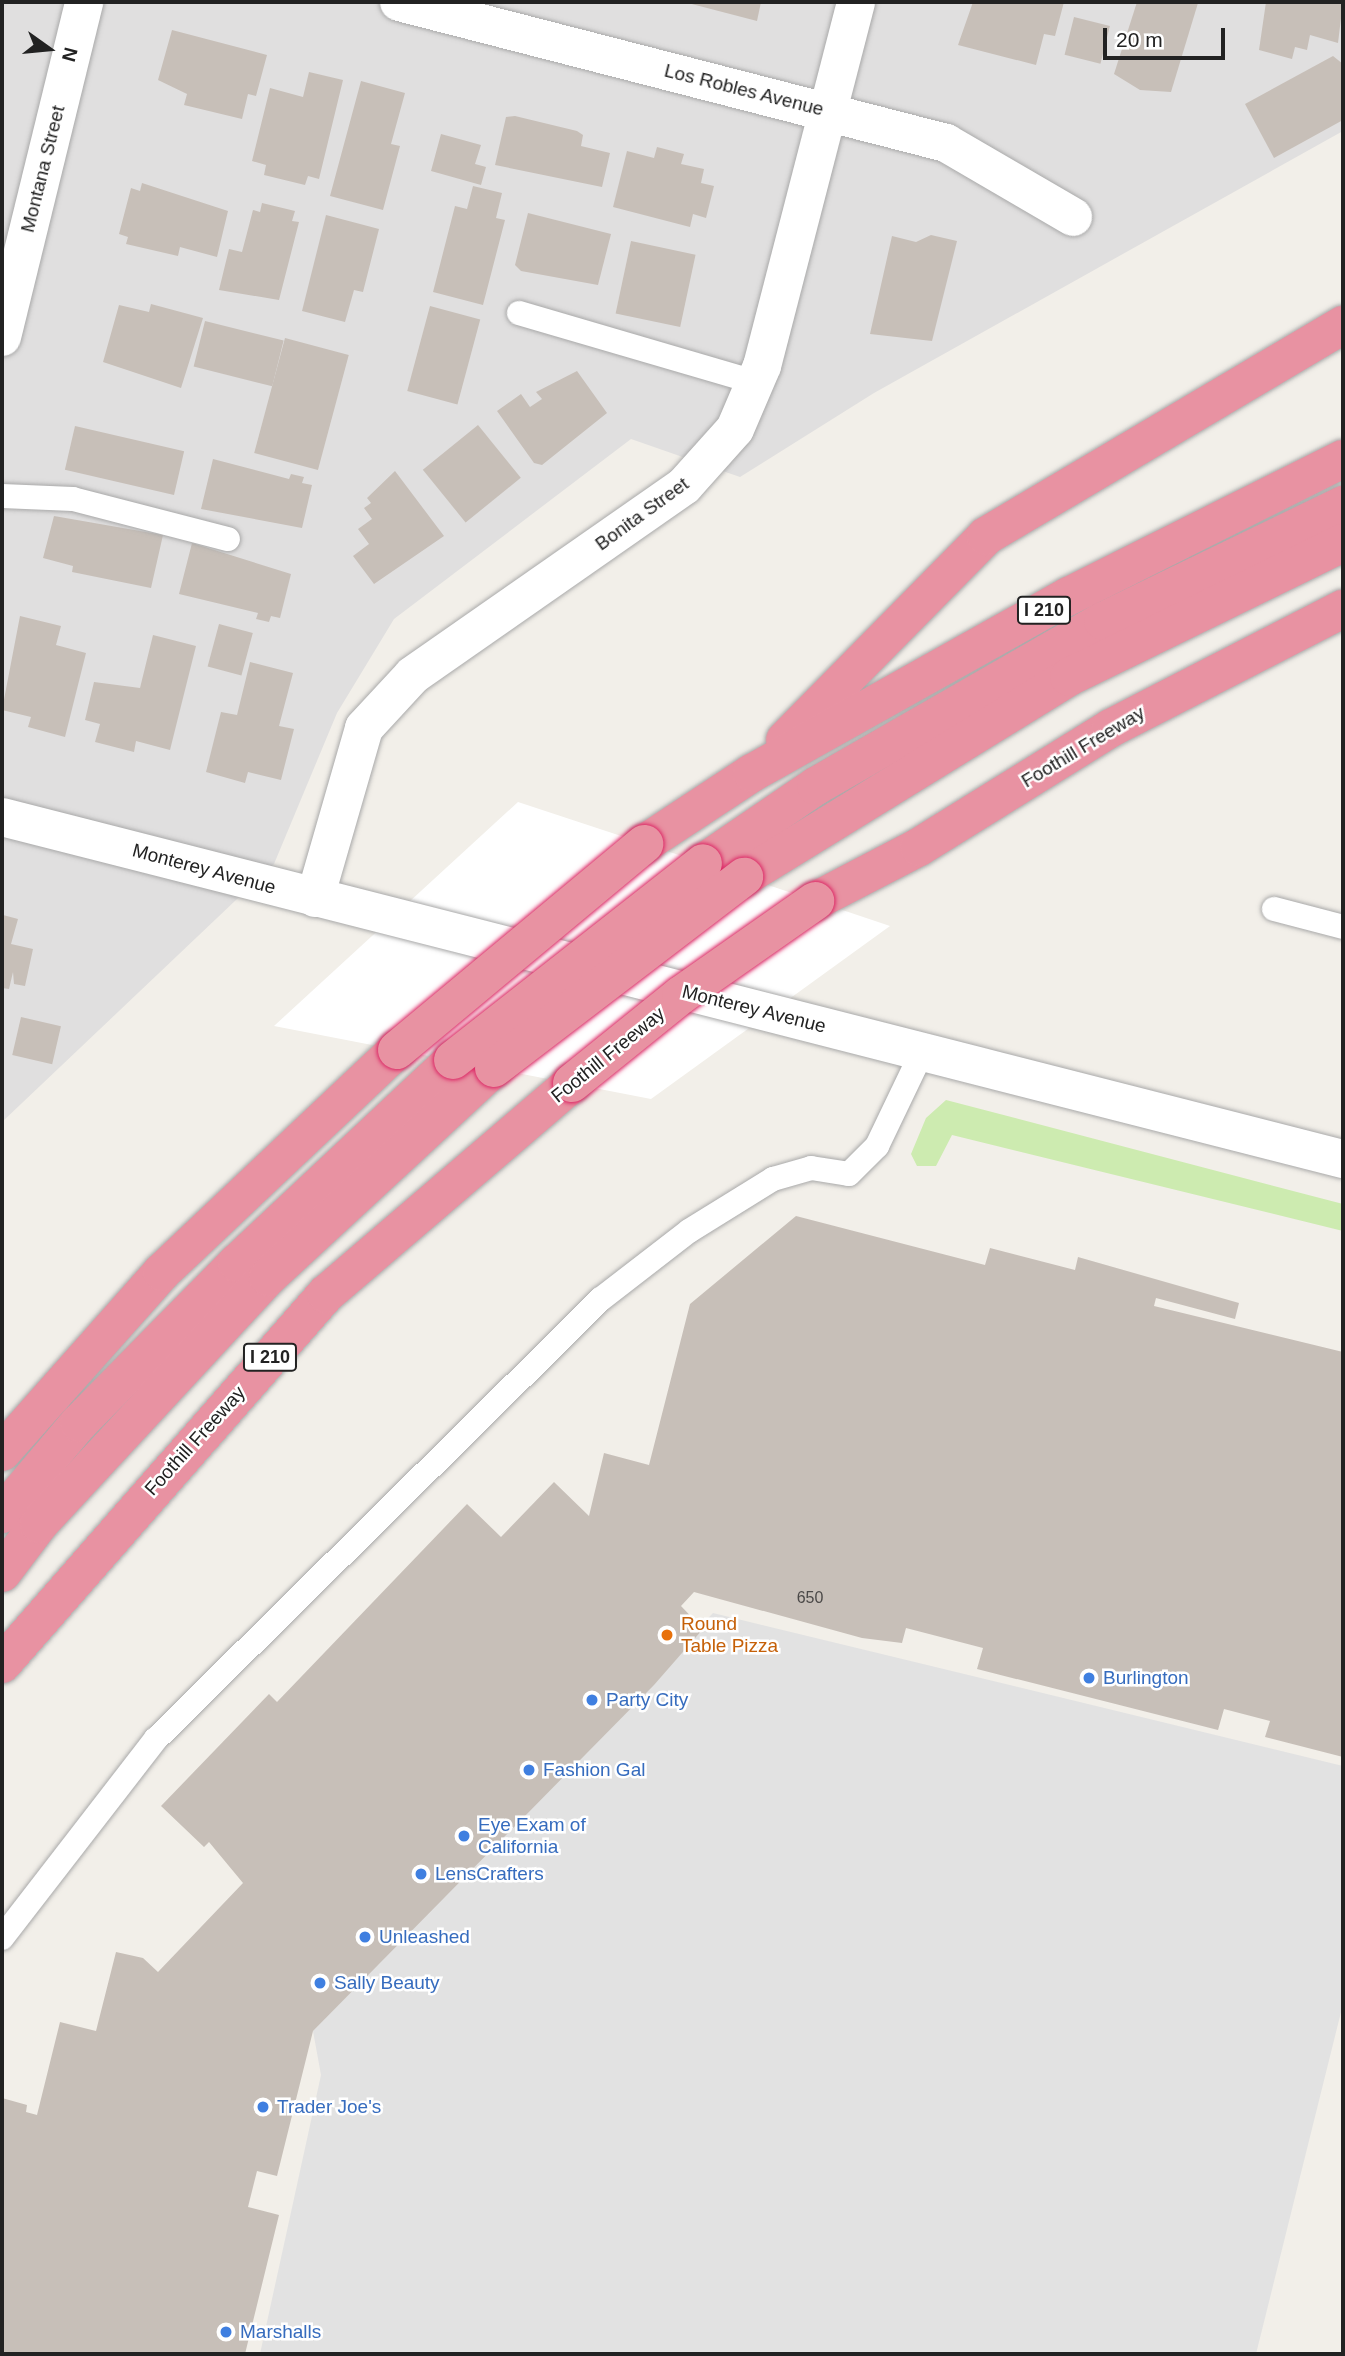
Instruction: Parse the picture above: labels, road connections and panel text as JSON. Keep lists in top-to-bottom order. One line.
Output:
{"streets":{"highway":["I 210","Foothill Freeway"],"street":["Los Robles Avenue","Montana Street","Bonita Street","Monterey Avenue"]},"crossings":[["Los Robles Avenue","Bonita Street"],["Bonita Street","Monterey Avenue"]],"places":["Round Table Pizza","Burlington","Party City","Fashion Gal","Eye Exam of California","LensCrafters","Unleashed","Sally Beauty","Trader Joe's","Marshalls"],"house_numbers":["650"],"scale_bar":"20 m","north":"right"}
